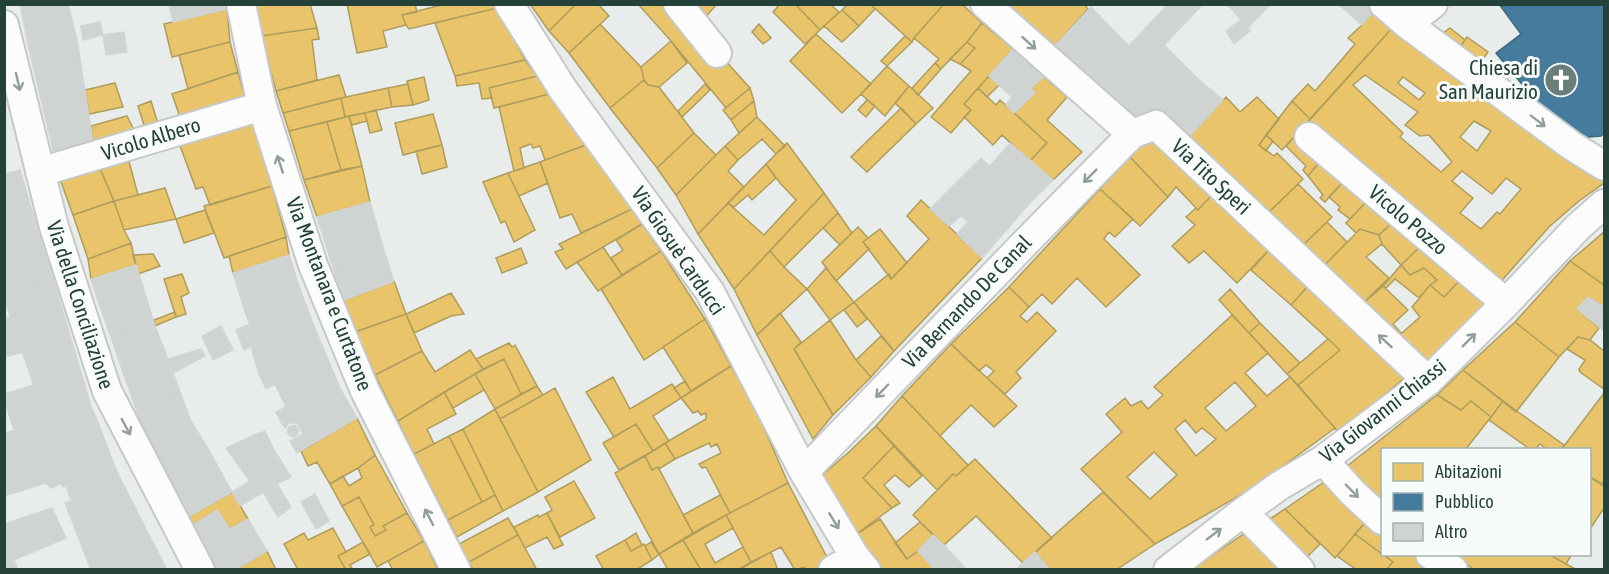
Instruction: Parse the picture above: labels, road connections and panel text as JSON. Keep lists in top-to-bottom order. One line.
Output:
{"streets":{"street":["Vicolo Albero","Via Tito Speri","Vicolo Pozzo","Via Giosuè Carducci","Via Montanara e Curtatone","Via Bernando De Canal","Via della Conciliazione","Via Giovanni Chiassi"]},"crossings":[["Vicolo Albero","Via Montanara e Curtatone"],["Vicolo Albero","Via della Conciliazione"],["Via Tito Speri","Via Bernando De Canal"],["Via Tito Speri","Via Giovanni Chiassi"],["Vicolo Pozzo","Via Giovanni Chiassi"],["Via Giosuè Carducci","Via Bernando De Canal"]],"one_way":["Via Montanara e Curtatone","Via Bernando De Canal","Via della Conciliazione","Via Giovanni Chiassi"],"places":{"church":["Chiesa di San Maurizio"]},"legend":["Abitazioni","Pubblico","Altro"]}
